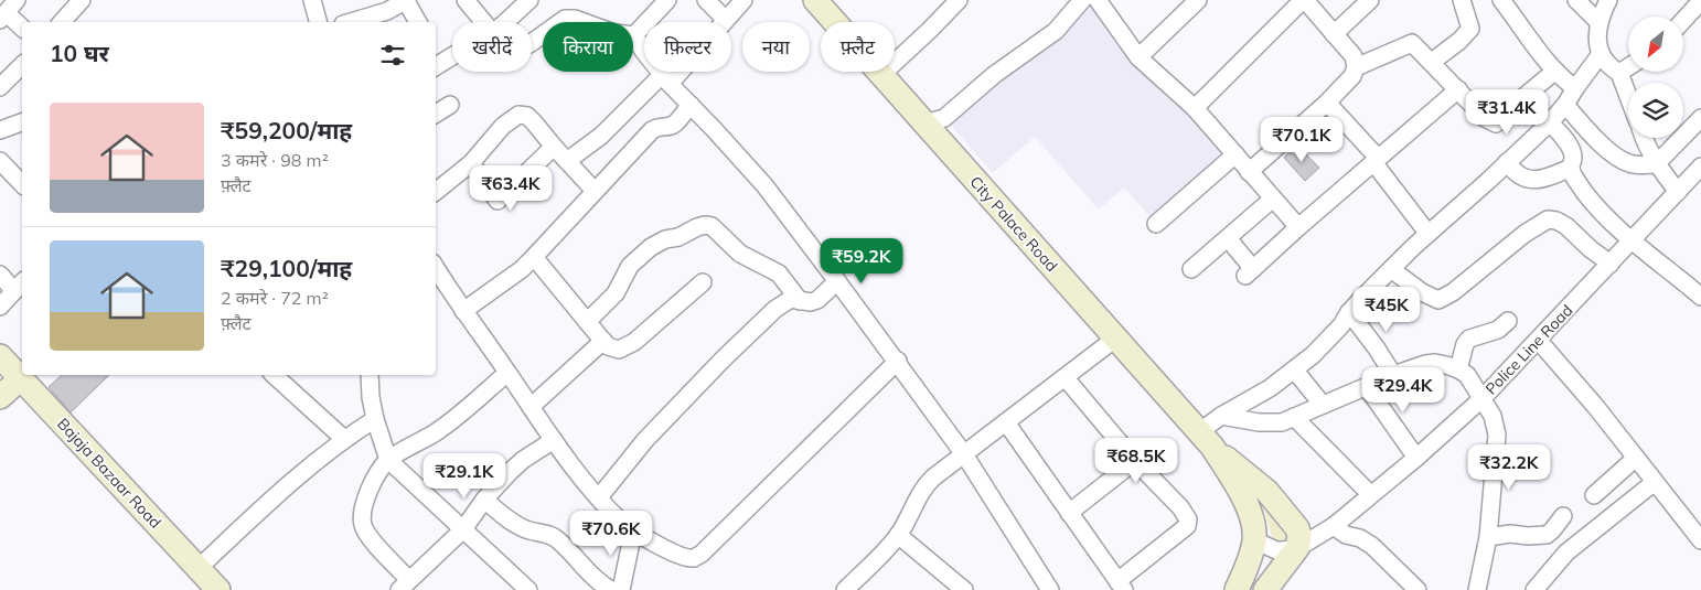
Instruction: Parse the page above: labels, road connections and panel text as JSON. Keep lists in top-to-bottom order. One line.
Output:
{"streets":{"street":["City Palace Road","Police Line Road","Bajaja Bazaar Road"]},"crossings":[["City Palace Road","Police Line Road"]],"north":"bottom left","page":{"chip":["खरीदें","किराया","फ़िल्टर","नया","फ़्लैट"],"heading":"10 घर","list":[{"name":"₹59,200/माह","note":"3 कमरे · 98 m² · फ़्लैट"},{"name":"₹29,100/माह","note":"2 कमरे · 72 m² · फ़्लैट"}],"price":["₹31.4K","₹70.1K","₹63.4K","₹59.2K","₹45K","₹29.4K","₹68.5K","₹32.2K","₹29.1K","₹70.6K"]}}
